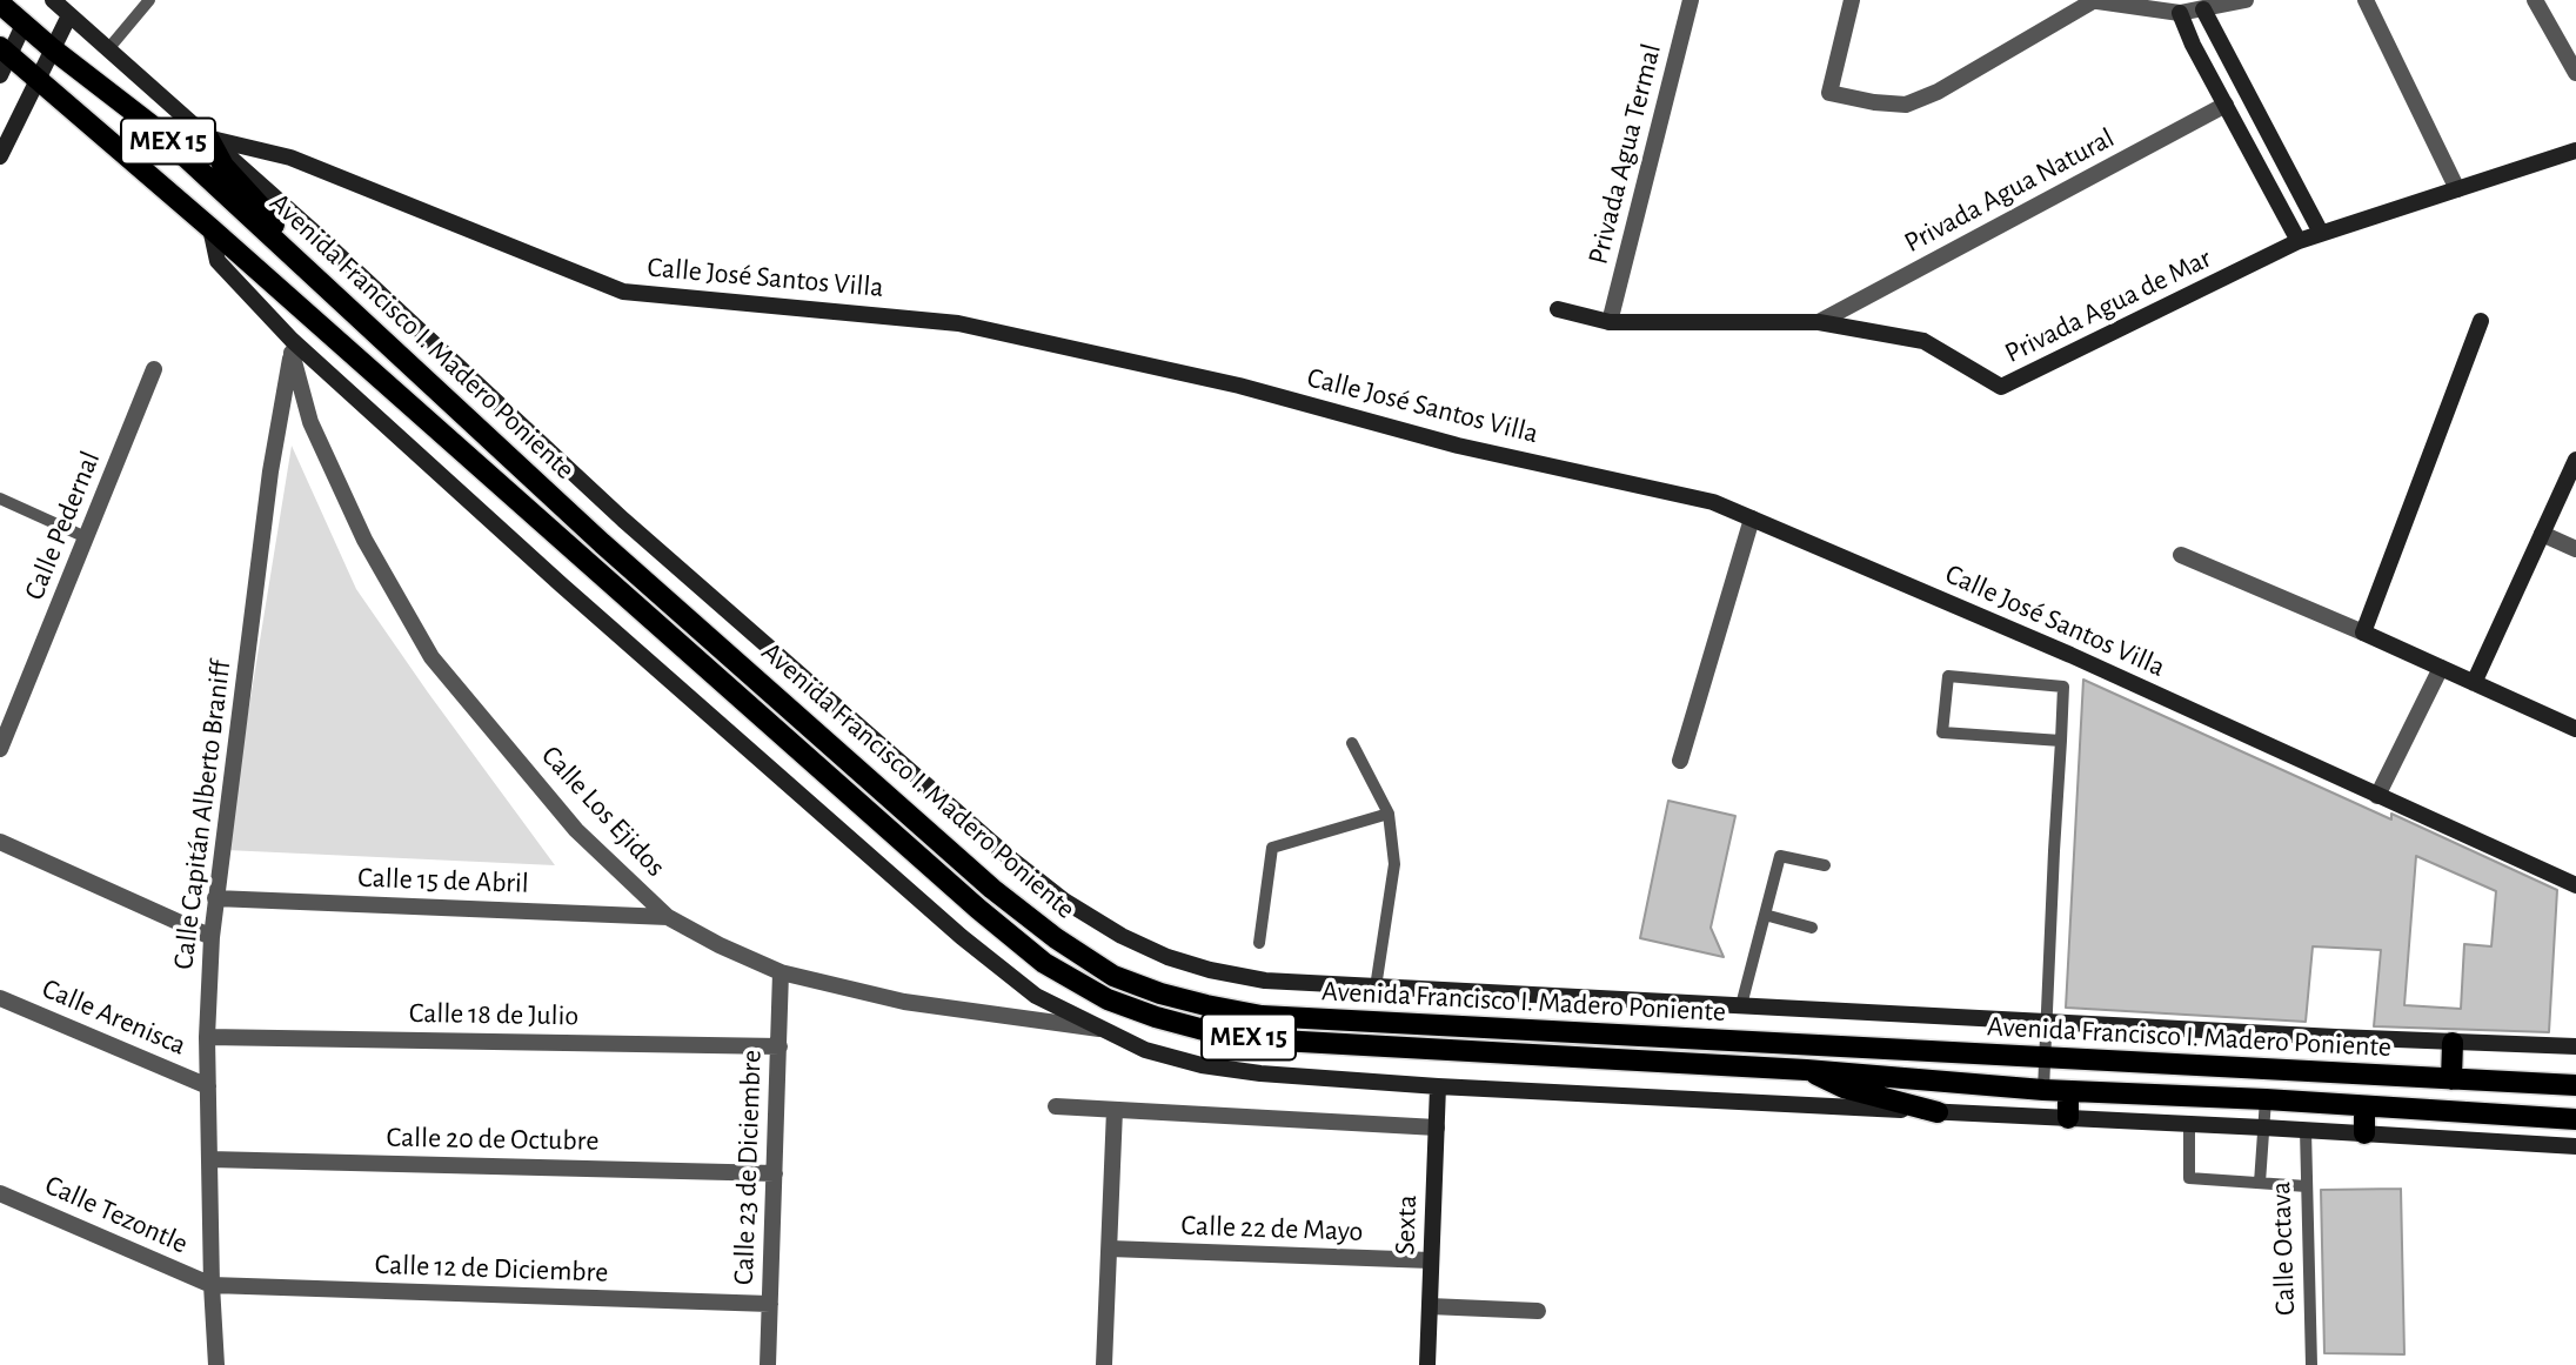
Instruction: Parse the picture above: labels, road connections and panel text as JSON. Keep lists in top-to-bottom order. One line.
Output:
{"streets":{"main road":["MEX 15","Avenida Francisco I. Madero Poniente"],"street":["Privada Agua Termal","Privada Agua Natural","Calle José Santos Villa","Privada Agua de Mar","Calle Pedernal","Calle Los Ejidos","Calle Capitán Alberto Braniff","Calle 15 de Abril","Calle 18 de Julio","Calle Arenisca","Calle 20 de Octubre","Calle 23 de Diciembre","Calle Tezontle","Sexta","Calle 22 de Mayo","Calle 12 de Diciembre"],"lane":["Calle Octava"]},"crossings":[["Privada Agua Termal","Privada Agua de Mar"],["Privada Agua Natural","Privada Agua de Mar"],["Calle Los Ejidos","Calle Capitán Alberto Braniff"],["Calle Los Ejidos","Calle 15 de Abril"],["Calle Los Ejidos","Calle 23 de Diciembre"],["Calle Capitán Alberto Braniff","Calle 15 de Abril"],["Calle Capitán Alberto Braniff","Calle 18 de Julio"],["Calle Capitán Alberto Braniff","Calle Arenisca"],["Calle Capitán Alberto Braniff","Calle 20 de Octubre"],["Calle Capitán Alberto Braniff","Calle Tezontle"],["Calle Capitán Alberto Braniff","Calle 12 de Diciembre"],["Calle 18 de Julio","Calle 23 de Diciembre"],["Calle 20 de Octubre","Calle 23 de Diciembre"],["Calle 23 de Diciembre","Calle 12 de Diciembre"],["Calle Tezontle","Calle 12 de Diciembre"],["Sexta","Calle 22 de Mayo"]]}
